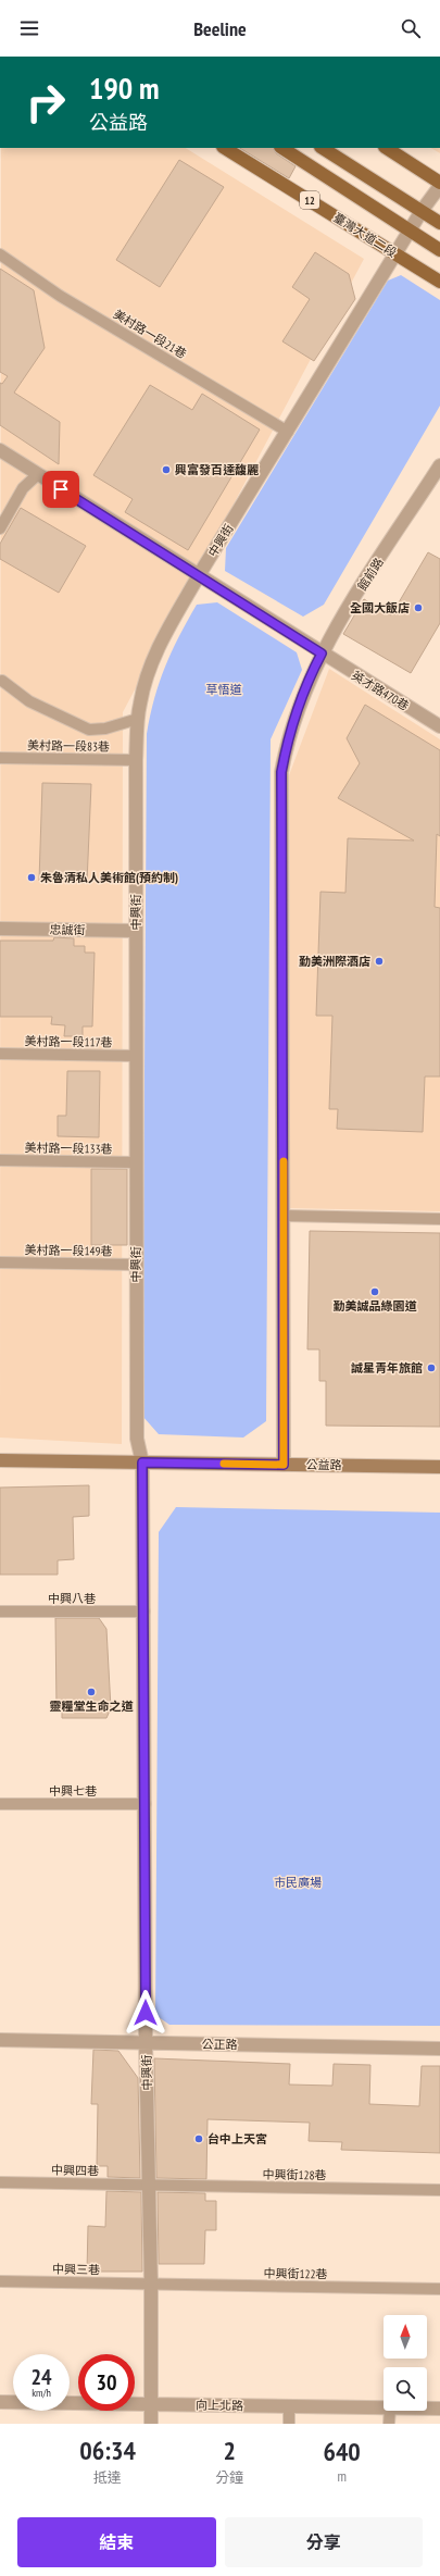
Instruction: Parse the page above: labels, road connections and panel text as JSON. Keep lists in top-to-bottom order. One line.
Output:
{"streets":{"main road":["12","臺灣大道二段","公益路"],"street":["中興街","館前路","英才路470巷","忠誠街","公正路","向上北路"],"lane":["美村路一段21巷","美村路一段83巷","美村路一段117巷","美村路一段133巷","美村路一段149巷","中興八巷","中興七巷","中興四巷","中興街128巷","中興三巷","中興街122巷"]},"crossings":[["12","中興街"],["臺灣大道二段","中興街"],["美村路一段21巷","中興街"],["中興街","英才路470巷"],["中興街","美村路一段83巷"],["中興街","忠誠街"],["中興街","美村路一段117巷"],["中興街","美村路一段133巷"],["中興街","美村路一段149巷"],["中興街","公益路"],["中興街","中興八巷"],["中興街","中興七巷"],["中興街","公正路"],["中興街","中興四巷"],["中興街","中興街128巷"],["中興街","中興三巷"],["中興街","中興街122巷"],["中興街","向上北路"],["館前路","英才路470巷"],["館前路","公益路"],["中興四巷","中興街128巷"],["中興三巷","中興街122巷"]],"parks":["草悟道","市民廣場"],"places":["興富發百達馥麗","全國大飯店","朱魯清私人美術館(預約制)","勤美洲際酒店","勤美誠品綠園道","誠星青年旅館","靈糧堂生命之道","台中上天宮"],"north":"top","page":{"header":"Beeline","turn":["190 m","公益路"],"speed":"24 km/h","limit":"30","eta":["06:34","抵達","2","分鐘","640","m"],"buttons":["結束","分享"]}}
